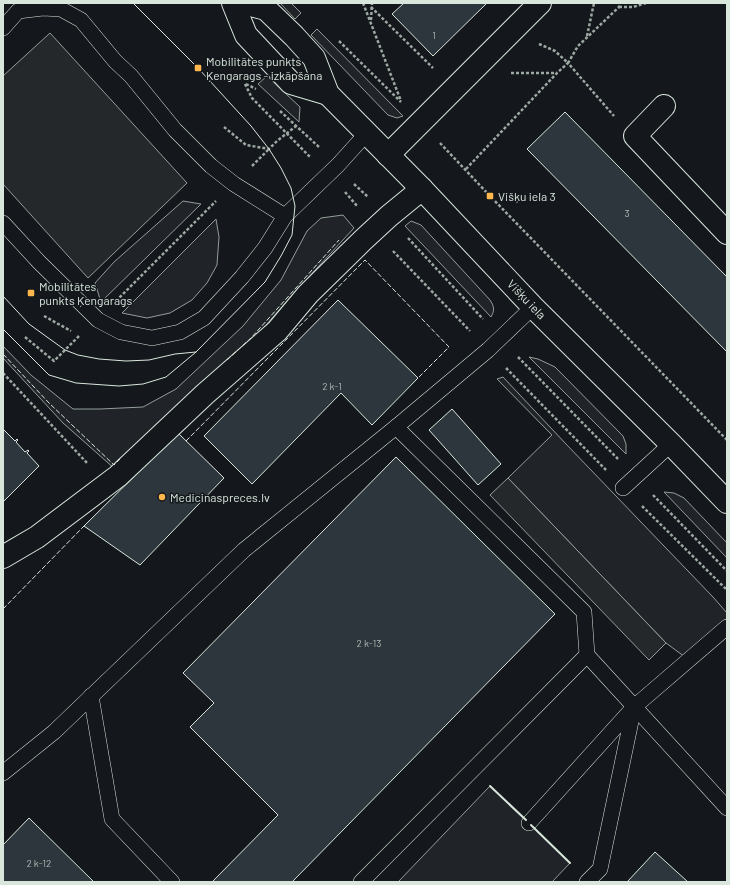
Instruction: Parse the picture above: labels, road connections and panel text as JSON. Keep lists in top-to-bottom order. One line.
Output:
{"streets":{"street":["Višķu iela"]},"places":{"transit":["Mobilitātes punkts Ķengarags - izkāpšana","Višķu iela 3","Mobilitātes punkts Ķengarags"],"other":["Medicinaspreces.lv"]},"house_numbers":["1","3","2 k-1","2 k-13","2 k-12"]}
